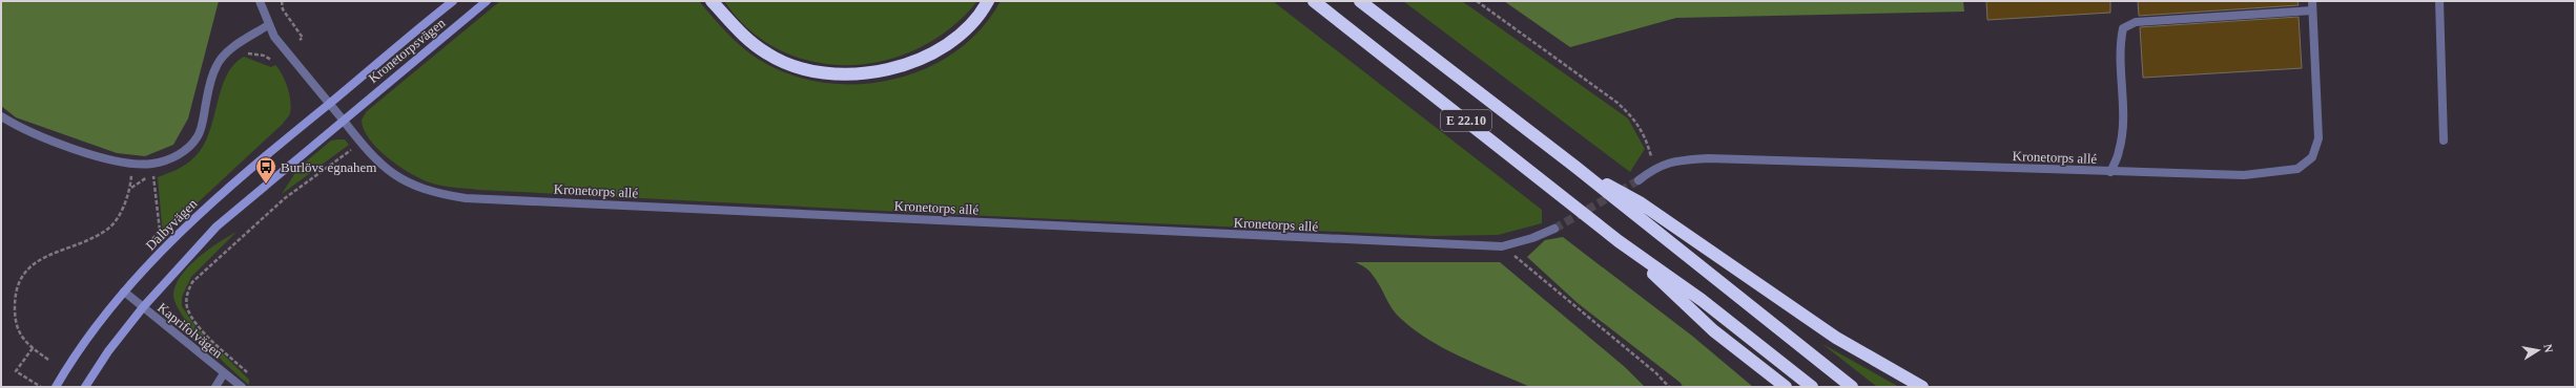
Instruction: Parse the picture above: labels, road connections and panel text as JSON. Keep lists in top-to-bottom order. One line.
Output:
{"streets":{"highway":["E 22.10"],"main road":["Kronetorpsvägen","Dalbyvägen"],"street":["Kronetorps allé","Kaprifolvägen"]},"crossings":[["Kronetorpsvägen","Kronetorps allé"],["Kronetorpsvägen","Dalbyvägen"],["Dalbyvägen","Kaprifolvägen"]],"places":{"bus stop":["Burlövs egnahem"]},"north":"right"}
